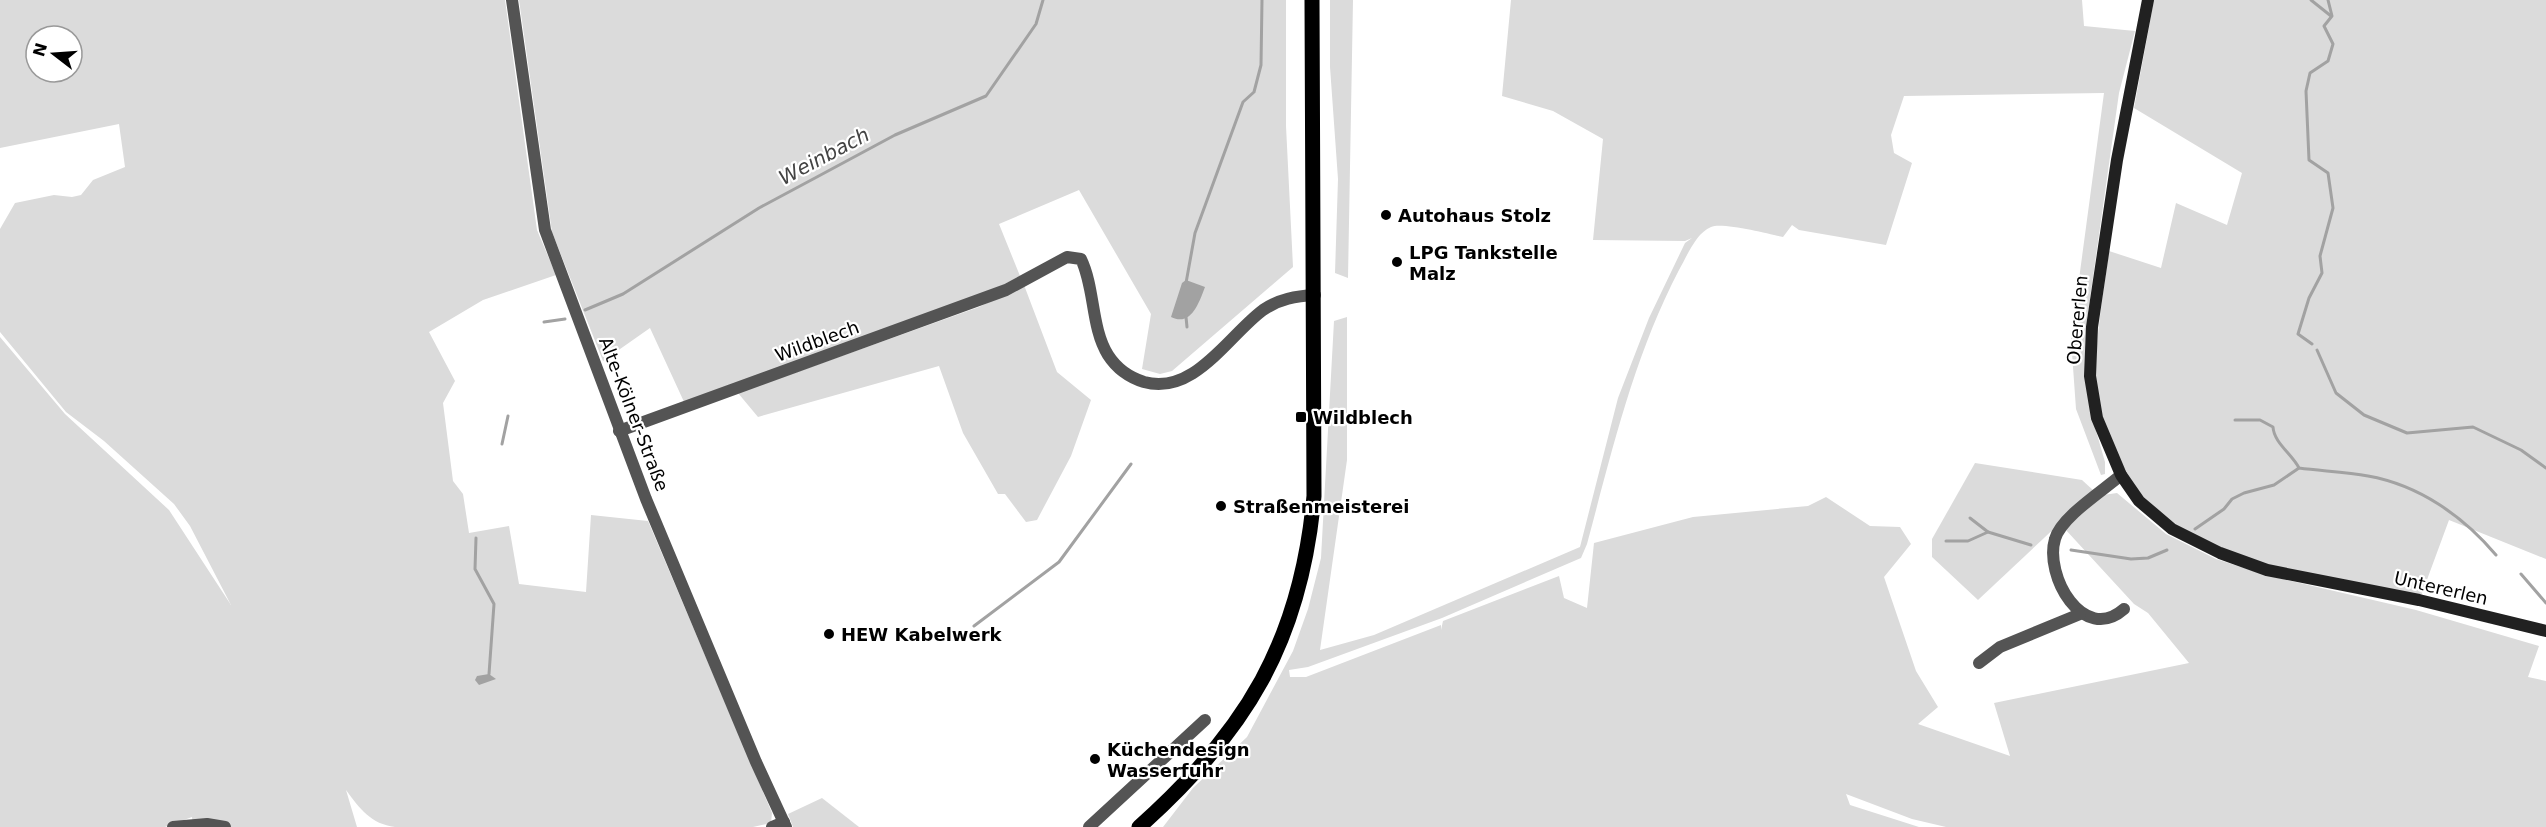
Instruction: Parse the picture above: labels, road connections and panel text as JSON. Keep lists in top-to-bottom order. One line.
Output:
{"streets":{"main road":["Obererlen","Untererlen"],"street":["Wildblech","Alte-Kölner-Straße"]},"crossings":[["Obererlen","Untererlen"],["Wildblech","Alte-Kölner-Straße"]],"water":["Weinbach"],"places":{"other":["Autohaus Stolz","LPG Tankstelle Malz","Straßenmeisterei","HEW Kabelwerk","Küchendesign Wasserfuhr"],"transit":["Wildblech"]},"north":"left"}
